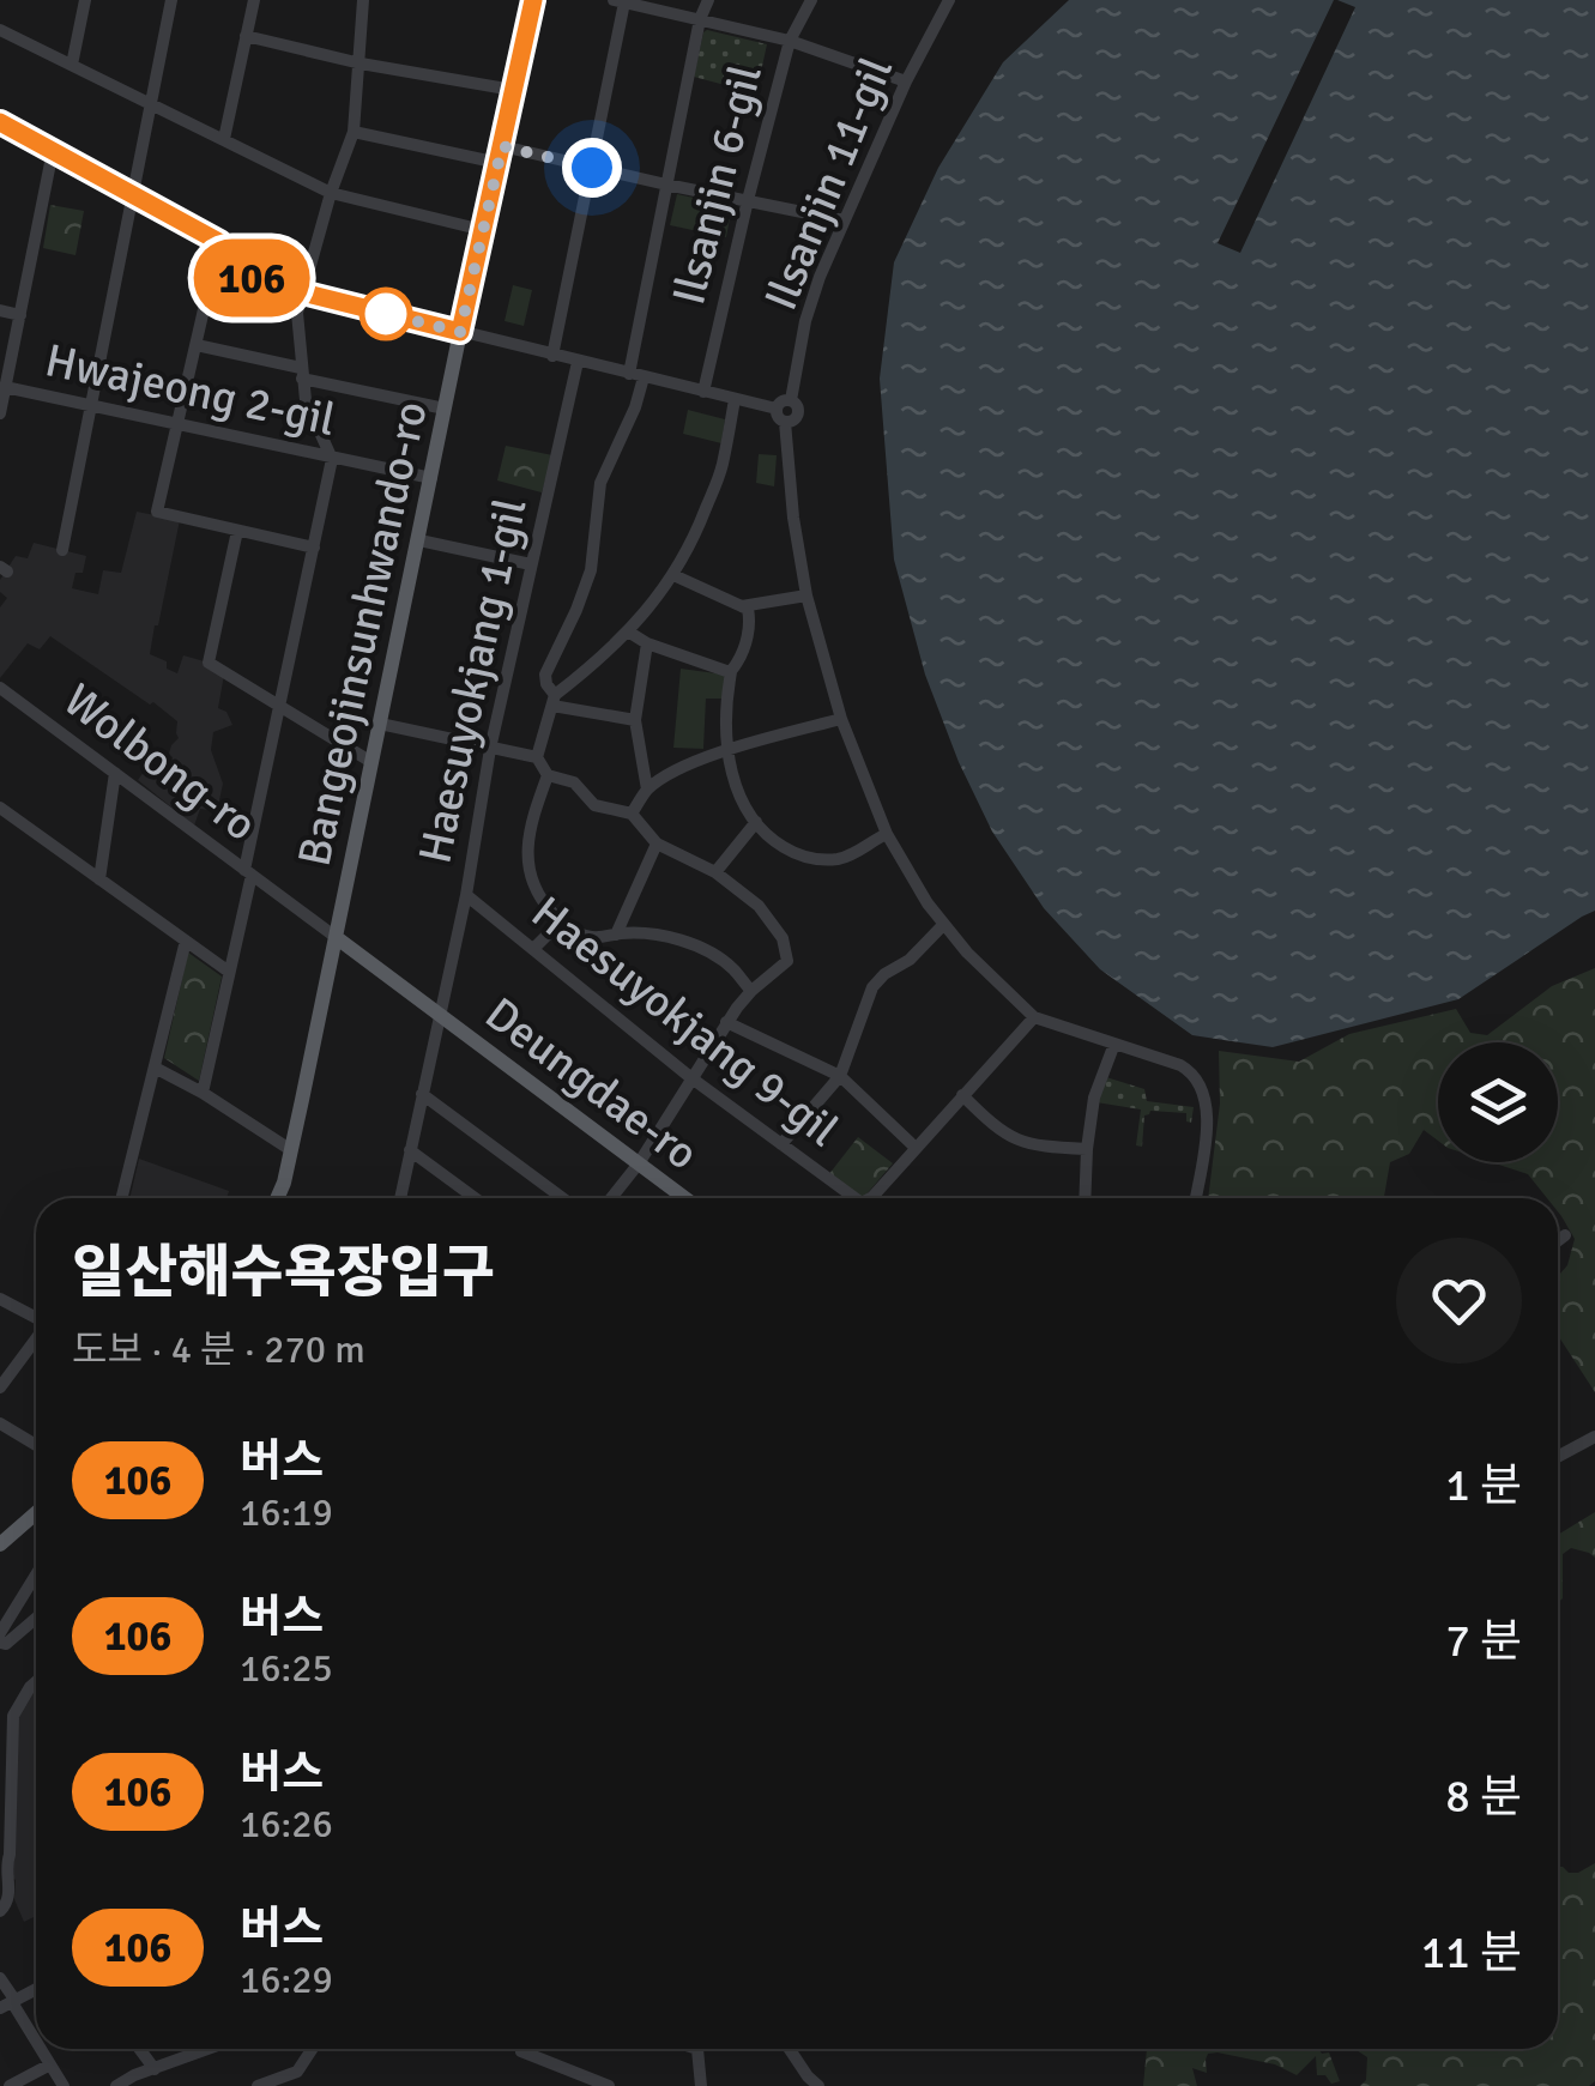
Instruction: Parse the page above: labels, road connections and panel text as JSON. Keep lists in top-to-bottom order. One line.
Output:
{"streets":{"main road":["Bangeojinsunhwando-ro","Deungdae-ro"],"street":["Ilsanjin 11-gil","Ilsanjin 6-gil","Hwajeong 2-gil","Haesuyokjang 1-gil","Wolbong-ro","Haesuyokjang 9-gil"]},"crossings":[["Hwajeong 2-gil","Bangeojinsunhwando-ro"],["Bangeojinsunhwando-ro","Wolbong-ro"],["Bangeojinsunhwando-ro","Deungdae-ro"],["Haesuyokjang 1-gil","Haesuyokjang 9-gil"],["Haesuyokjang 1-gil","Deungdae-ro"],["Wolbong-ro","Deungdae-ro"]],"lines":["bus line 106"],"page":{"on_map":"106","heading":["일산해수욕장입구","도보 · 4 분 · 270 m"],"list":[{"mark":"106","name":"버스","note":"16:19","value":"1 분"},{"mark":"106","name":"버스","note":"16:25","value":"7 분"},{"mark":"106","name":"버스","note":"16:26","value":"8 분"},{"mark":"106","name":"버스","note":"16:29","value":"11 분"}]}}
